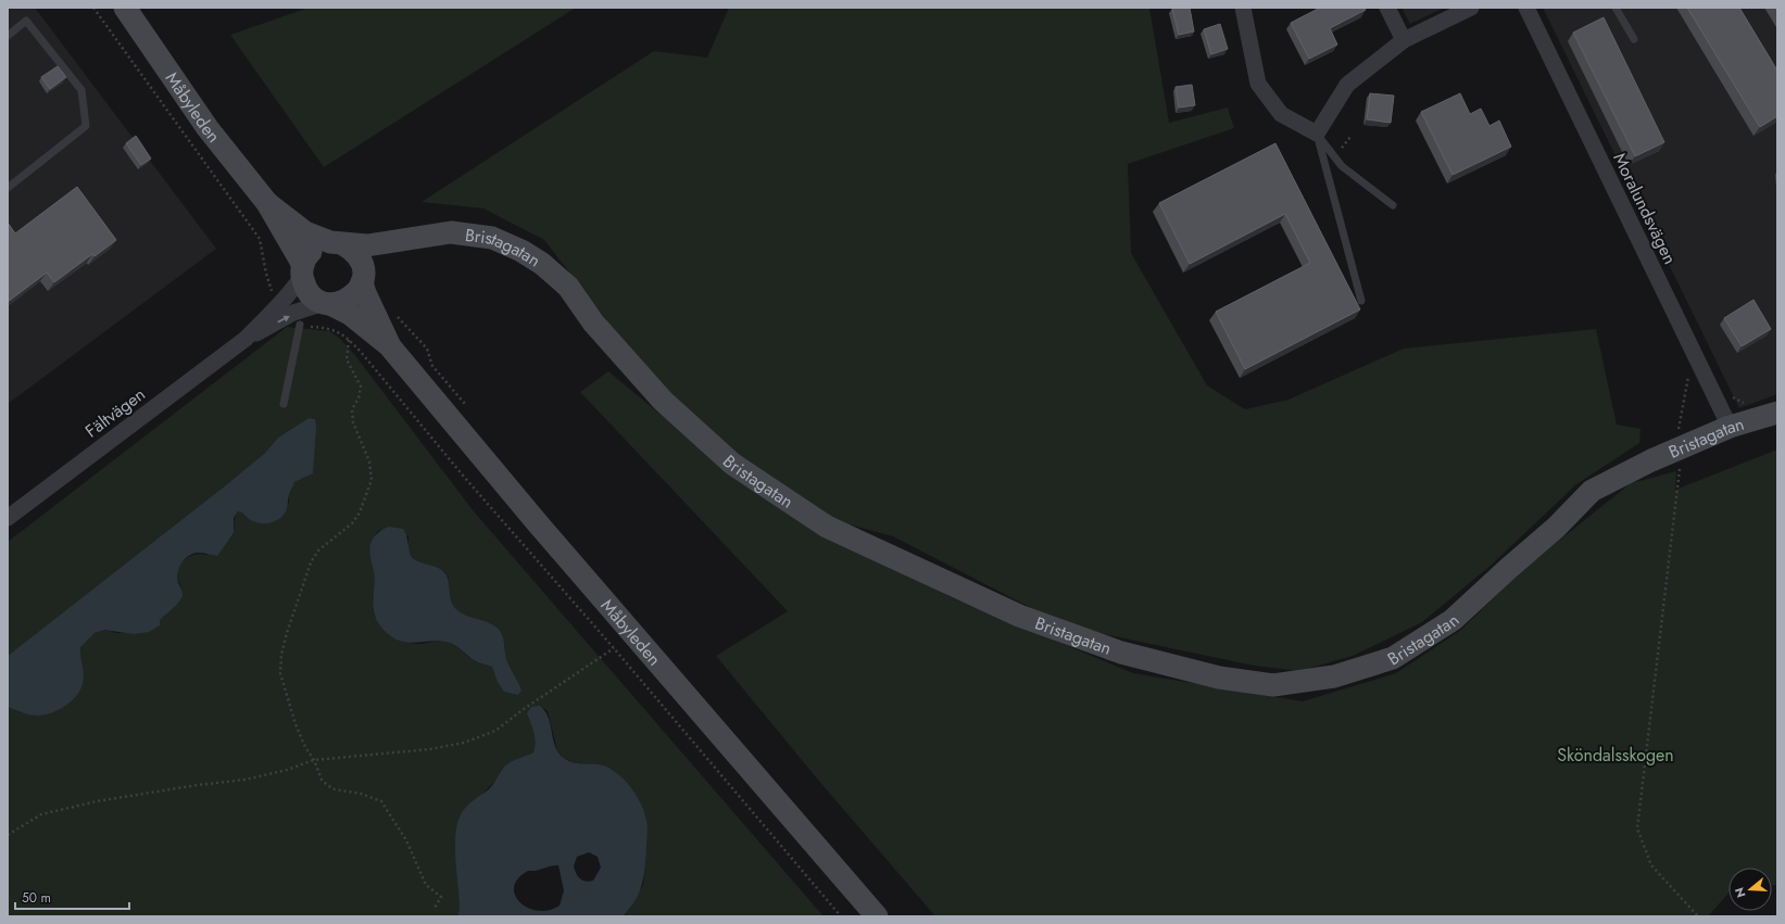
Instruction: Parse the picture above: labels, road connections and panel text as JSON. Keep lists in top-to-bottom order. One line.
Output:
{"streets":{"street":["Måbyleden","Moralundsvägen","Bristagatan","Fältvägen"]},"crossings":[["Måbyleden","Bristagatan"],["Måbyleden","Fältvägen"],["Moralundsvägen","Bristagatan"],["Bristagatan","Fältvägen"]],"parks":["Sköndalsskogen"],"scale_bar":"50 m","north":"left"}
